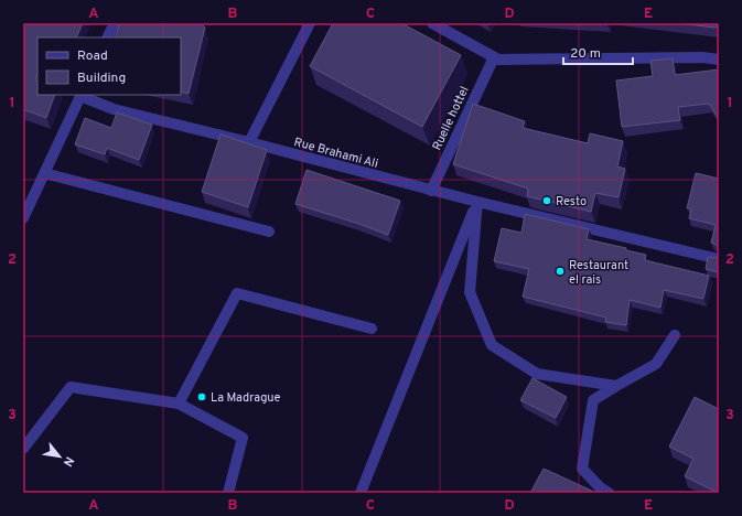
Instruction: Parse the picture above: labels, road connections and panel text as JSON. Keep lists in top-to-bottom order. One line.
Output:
{"streets":{"street":["Ruelle hottel","Rue Brahami Ali"]},"crossings":[["Ruelle hottel","Rue Brahami Ali"]],"places":["Resto","Restaurant el rais","La Madrague"],"legend":["Road","Building"],"scale_bar":"20 m","north":"bottom right","grid":{"columns":["A","B","C","D","E"],"rows":["1","2","3"]}}
